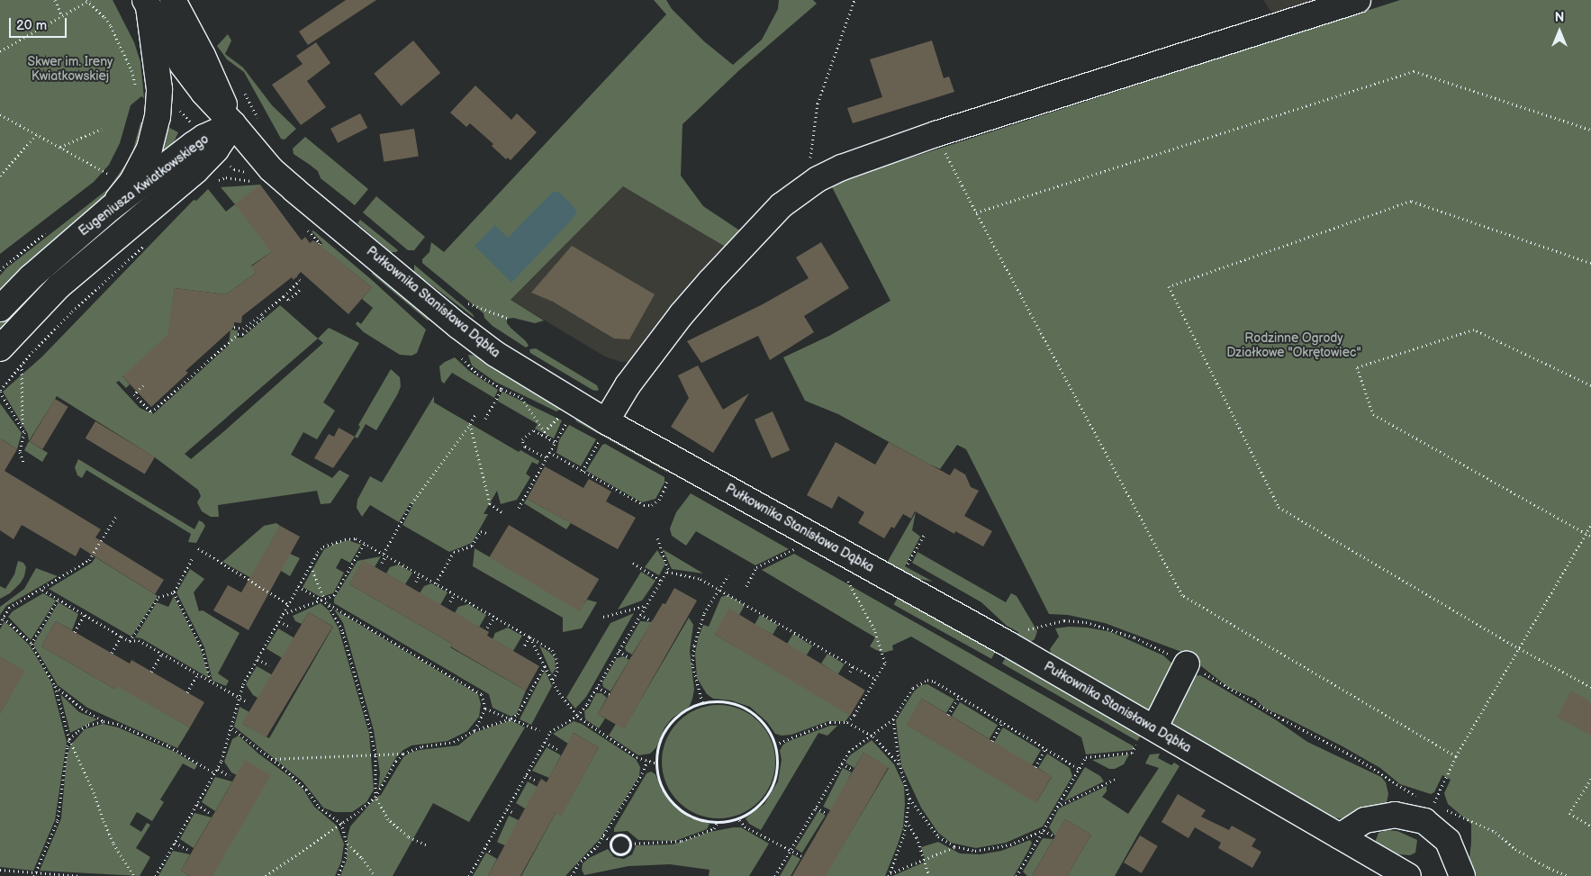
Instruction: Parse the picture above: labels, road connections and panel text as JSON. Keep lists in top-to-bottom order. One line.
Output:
{"streets":{"street":["Eugeniusza Kwiatkowskiego","Pułkownika Stanisława Dąbka"]},"crossings":[["Eugeniusza Kwiatkowskiego","Pułkownika Stanisława Dąbka"]],"parks":["Skwer im. Ireny Kwiatkowskiej","Rodzinne Ogrody Działkowe \"Okrętowiec\""],"scale_bar":"20 m","north":"top"}
